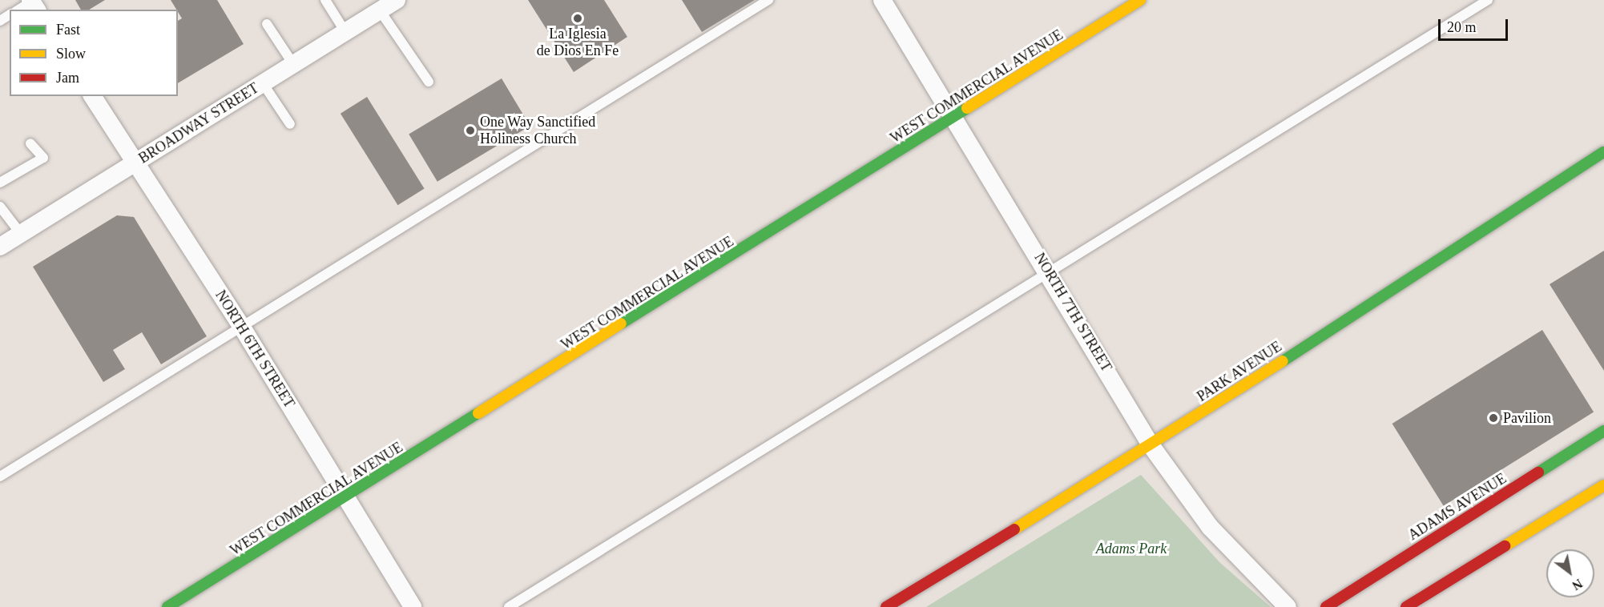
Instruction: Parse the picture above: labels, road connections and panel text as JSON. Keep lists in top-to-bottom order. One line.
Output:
{"streets":{"street":["WEST COMMERCIAL AVENUE","BROADWAY STREET","NORTH 7TH STREET","NORTH 6TH STREET","PARK AVENUE","ADAMS AVENUE"]},"crossings":[["WEST COMMERCIAL AVENUE","NORTH 7TH STREET"],["WEST COMMERCIAL AVENUE","NORTH 6TH STREET"],["BROADWAY STREET","NORTH 6TH STREET"],["NORTH 7TH STREET","PARK AVENUE"]],"parks":["Adams Park"],"places":["La Iglesia de Dios En Fe","One Way Sanctified Holiness Church","Pavilion"],"legend":["Fast","Slow","Jam"],"scale_bar":"20 m","north":"bottom right"}
